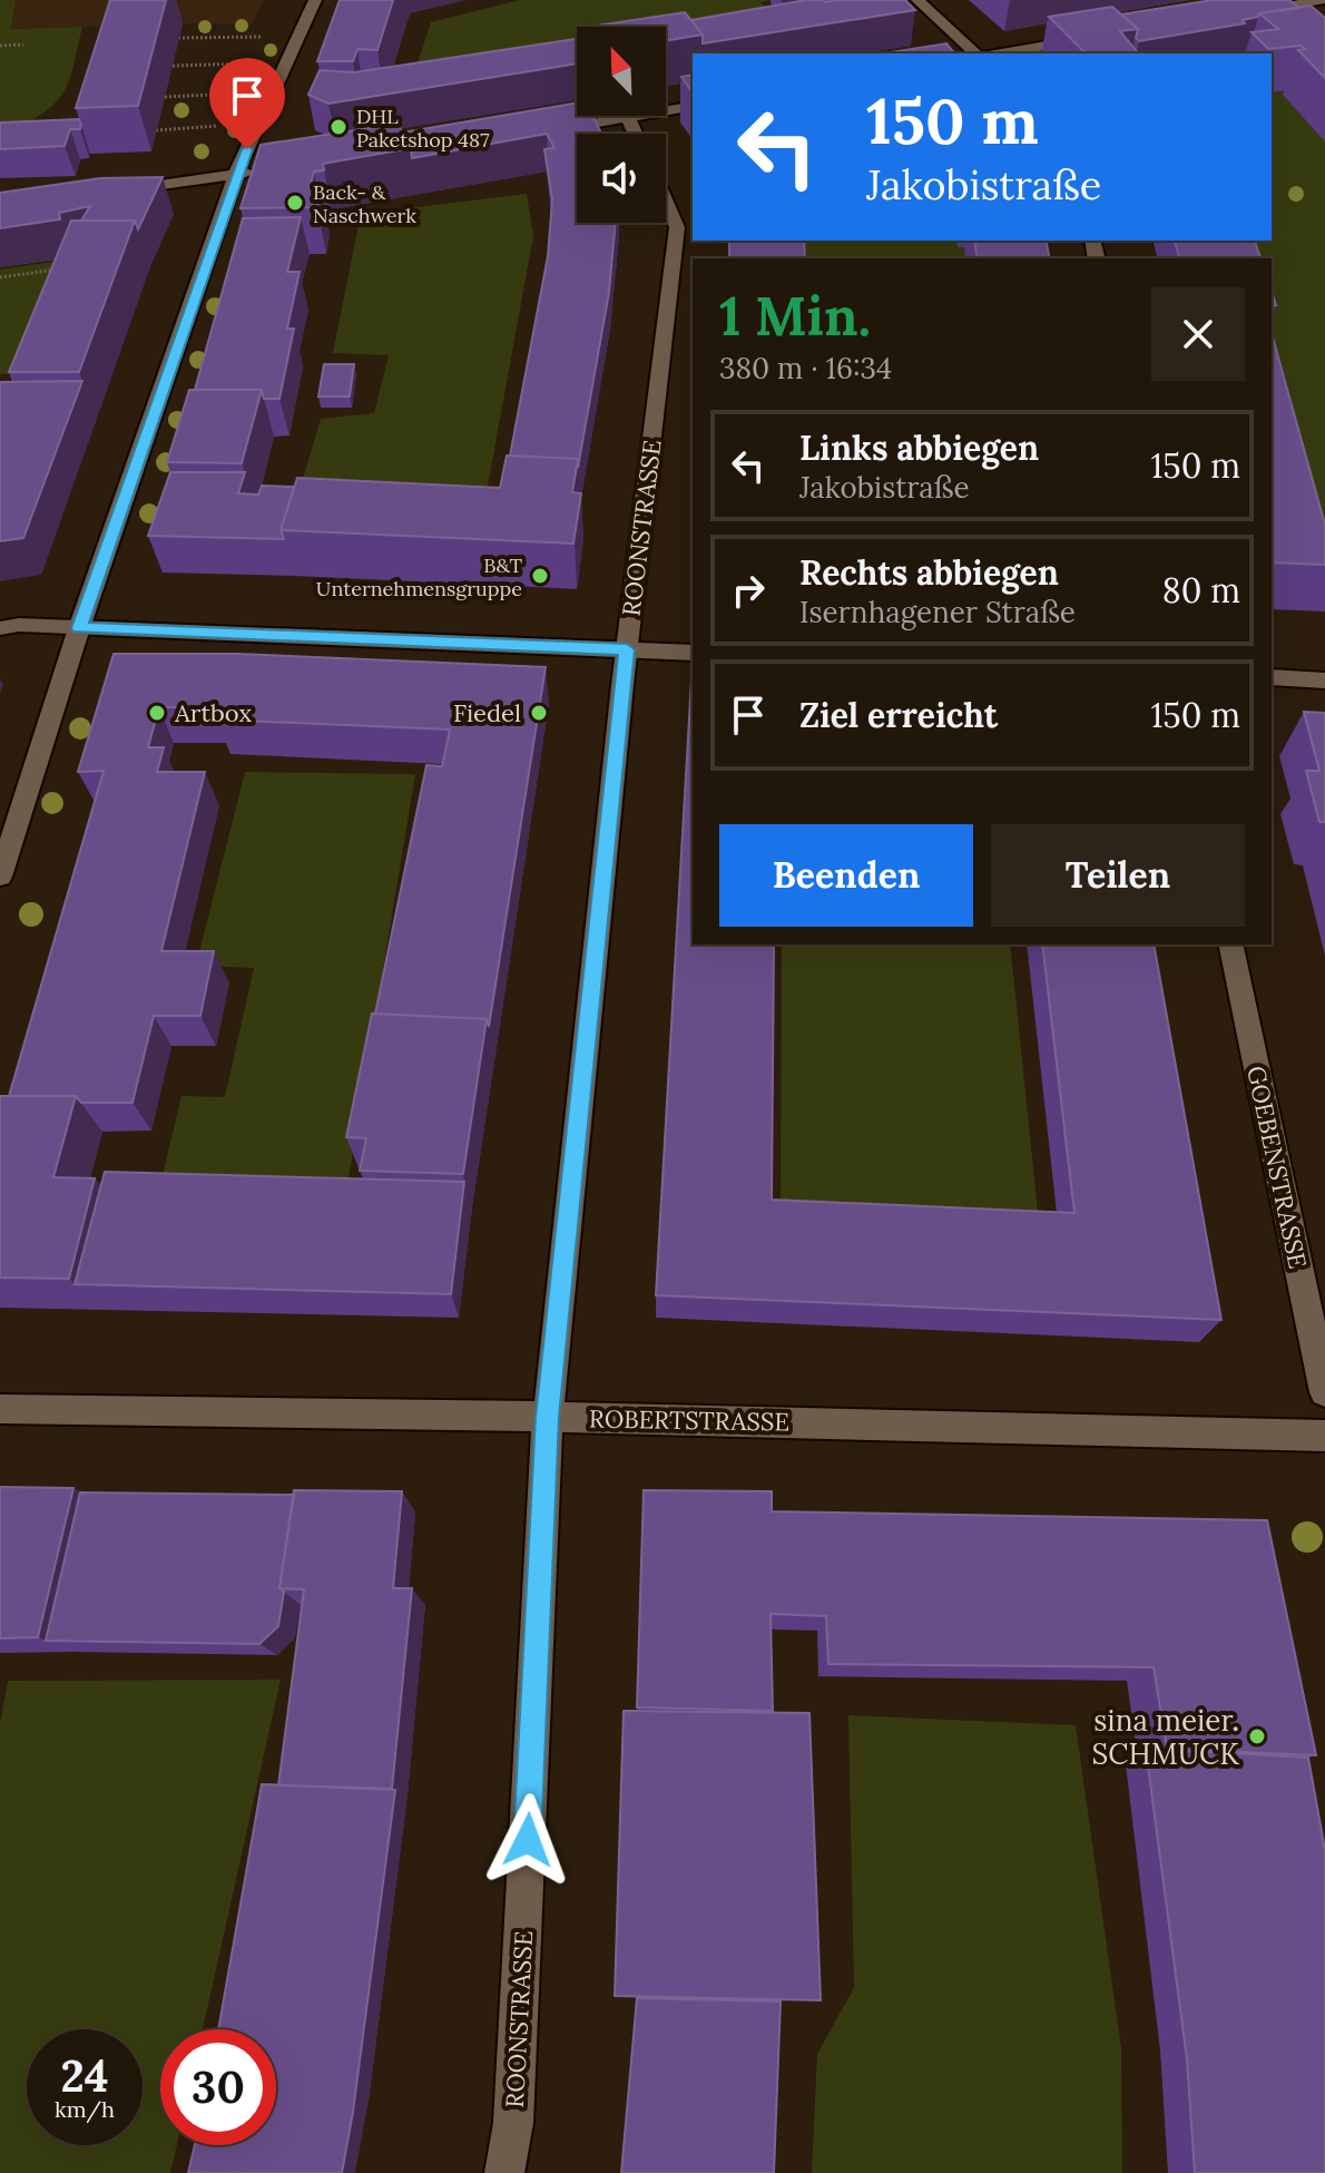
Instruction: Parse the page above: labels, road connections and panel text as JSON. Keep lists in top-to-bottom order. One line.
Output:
{"streets":{"street":["ROONSTRASSE","GOEBENSTRASSE","ROBERTSTRASSE"]},"crossings":[["ROONSTRASSE","ROBERTSTRASSE"]],"places":["DHL Paketshop 487","Back- & Naschwerk","B&T Unternehmensgruppe","Artbox","Fiedel","sina meier. SCHMUCK"],"north":"top left","page":{"turn":["150 m","Jakobistraße"],"heading":["1 Min.","380 m · 16:34"],"list":[{"name":"Links abbiegen","note":"Jakobistraße","value":"150 m"},{"name":"Rechts abbiegen","note":"Isernhagener Straße","value":"80 m"},{"name":"Ziel erreicht","value":"150 m"}],"buttons":["Beenden","Teilen"],"speed":"24 km/h","limit":"30"}}
